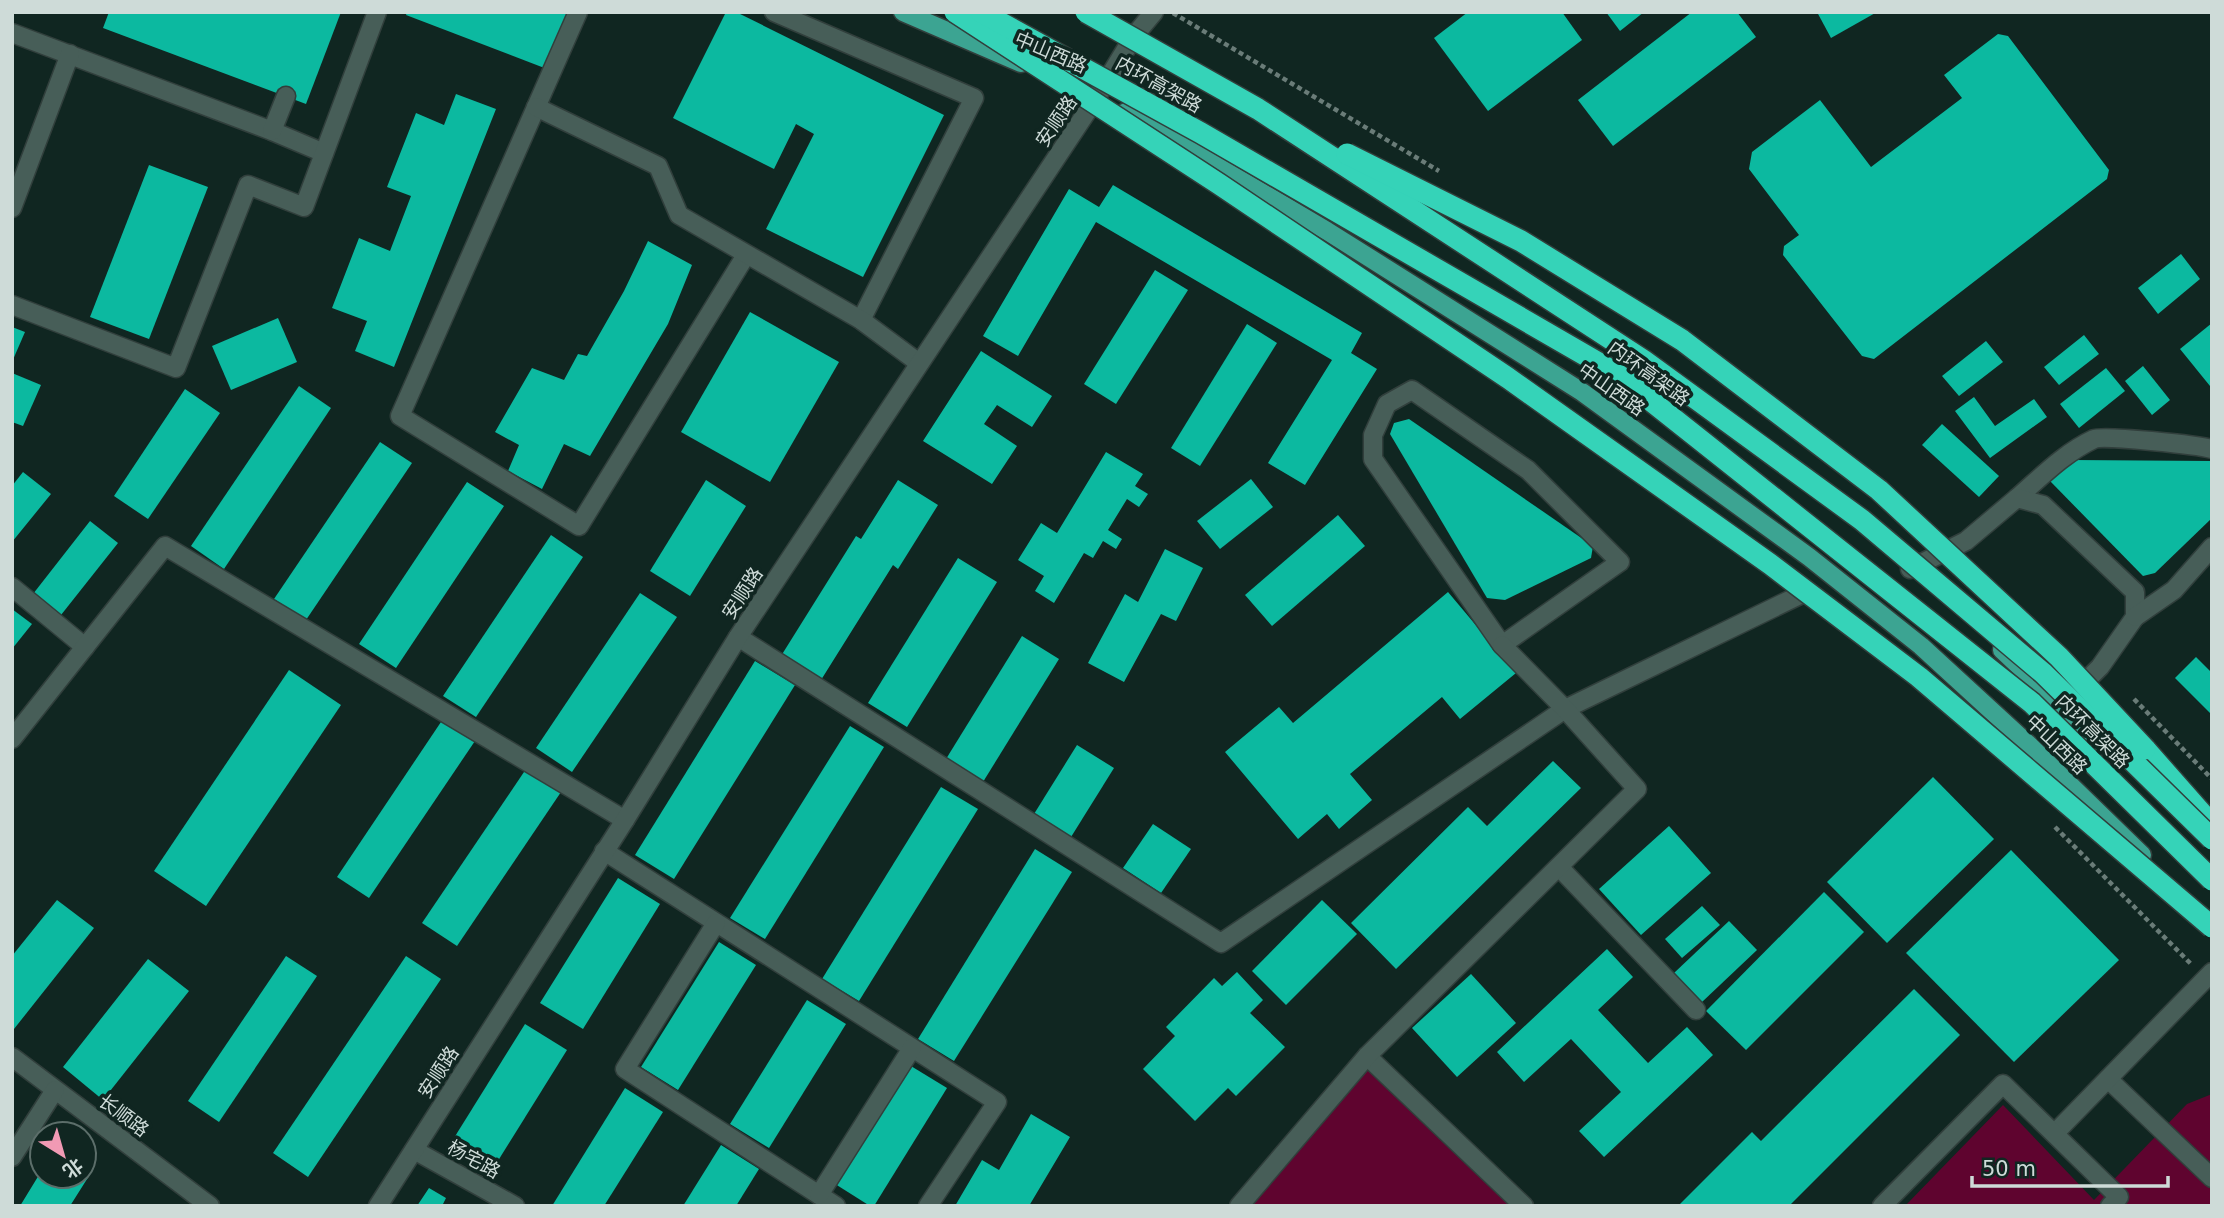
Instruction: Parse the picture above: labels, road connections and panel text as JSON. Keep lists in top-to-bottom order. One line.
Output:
{"streets":{"highway":["内环高架路"],"main road":["中山西路"],"street":["安顺路","长顺路","杨宅路"]},"crossings":[["中山西路","安顺路"],["安顺路","杨宅路"]],"scale_bar":"50 m","north":"bottom right"}
